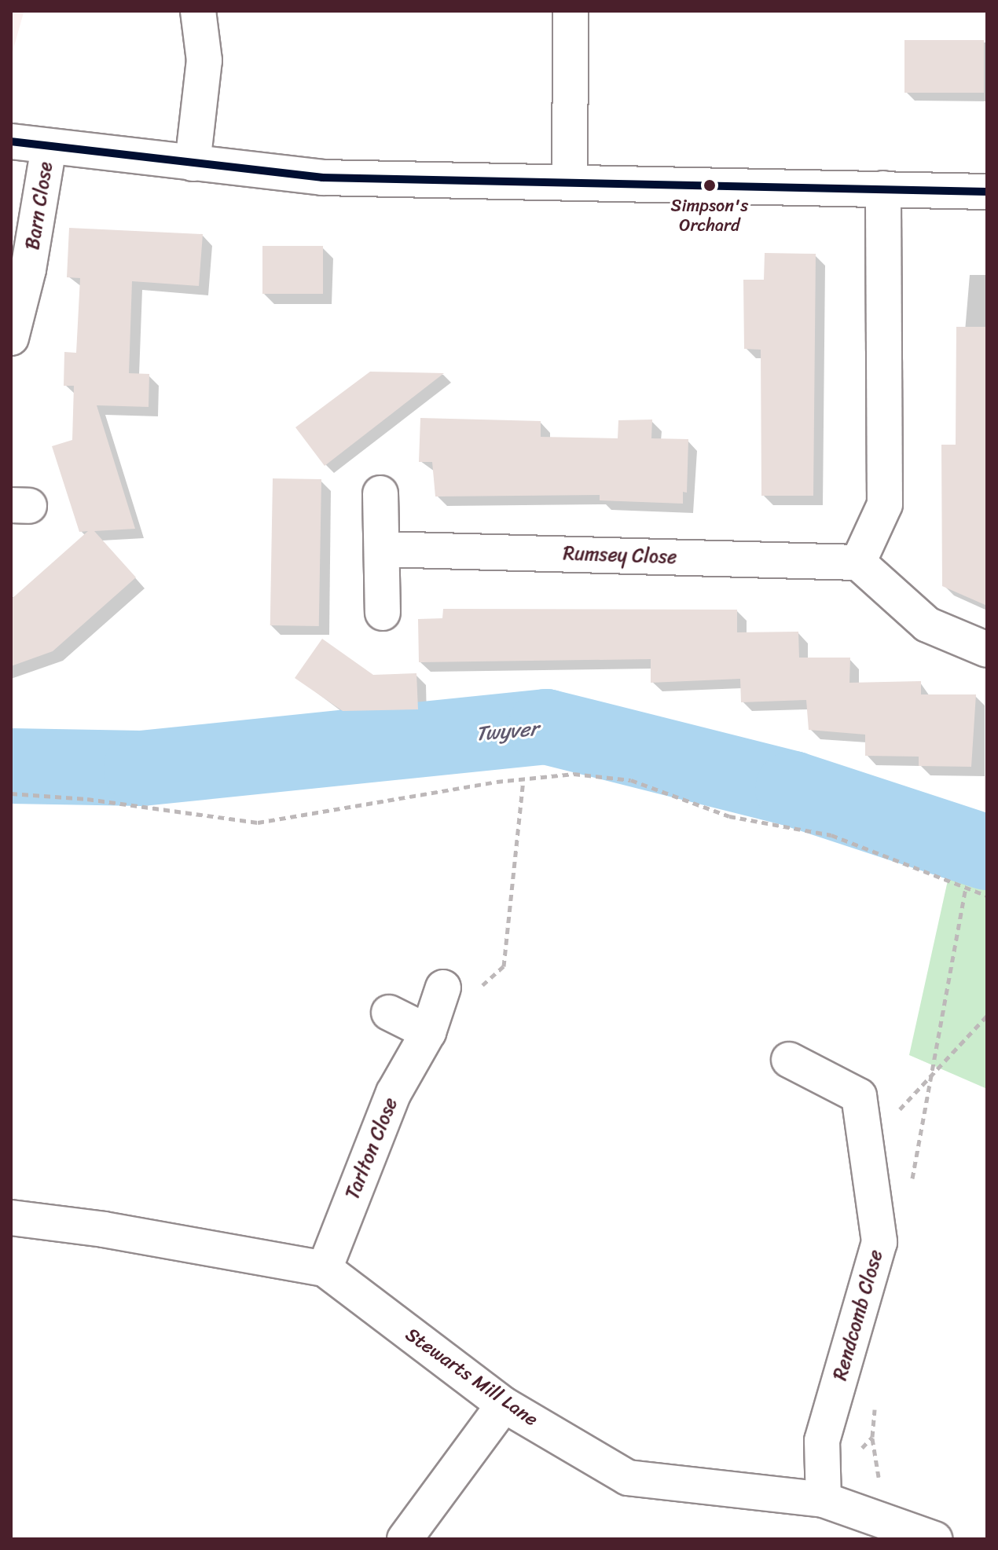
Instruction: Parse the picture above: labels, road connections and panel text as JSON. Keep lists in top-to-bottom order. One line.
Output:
{"streets":{"street":["Barn Close","Rumsey Close","Tarlton Close","Rendcomb Close","Stewarts Mill Lane"]},"crossings":[["Tarlton Close","Stewarts Mill Lane"],["Rendcomb Close","Stewarts Mill Lane"]],"water":["Twyver"],"places":["Simpson's Orchard"]}
